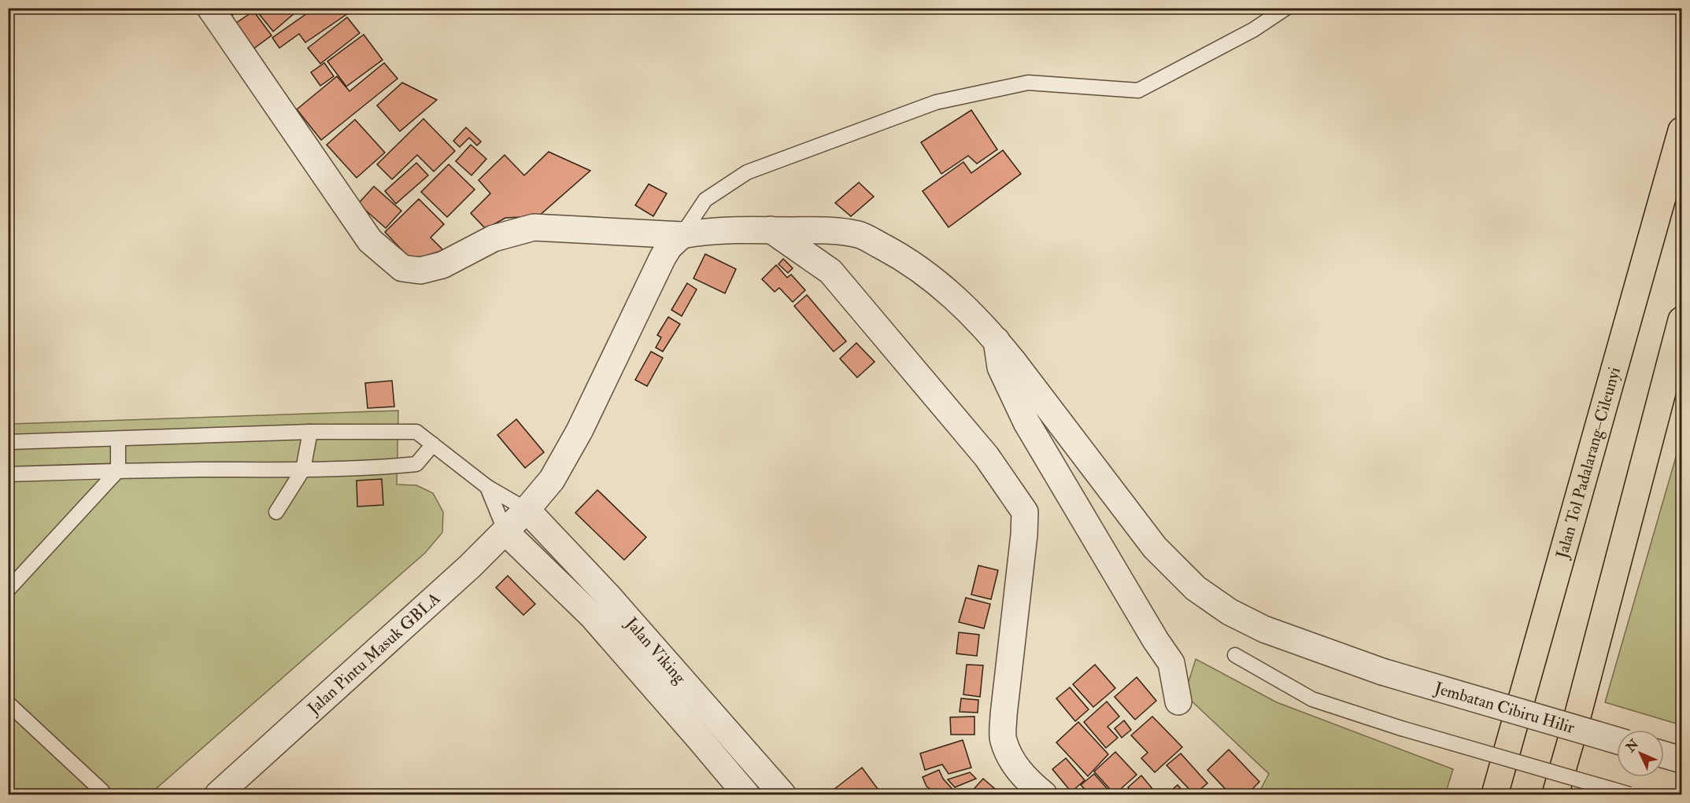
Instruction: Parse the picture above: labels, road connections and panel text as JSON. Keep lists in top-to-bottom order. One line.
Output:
{"streets":{"highway":["Jalan Tol Padalarang–Cileunyi"],"street":["Jalan Viking","Jalan Pintu Masuk GBLA","Jembatan Cibiru Hilir"]},"crossings":[["Jalan Viking","Jalan Pintu Masuk GBLA"],["Jalan Pintu Masuk GBLA","Jembatan Cibiru Hilir"]],"north":"top left"}
